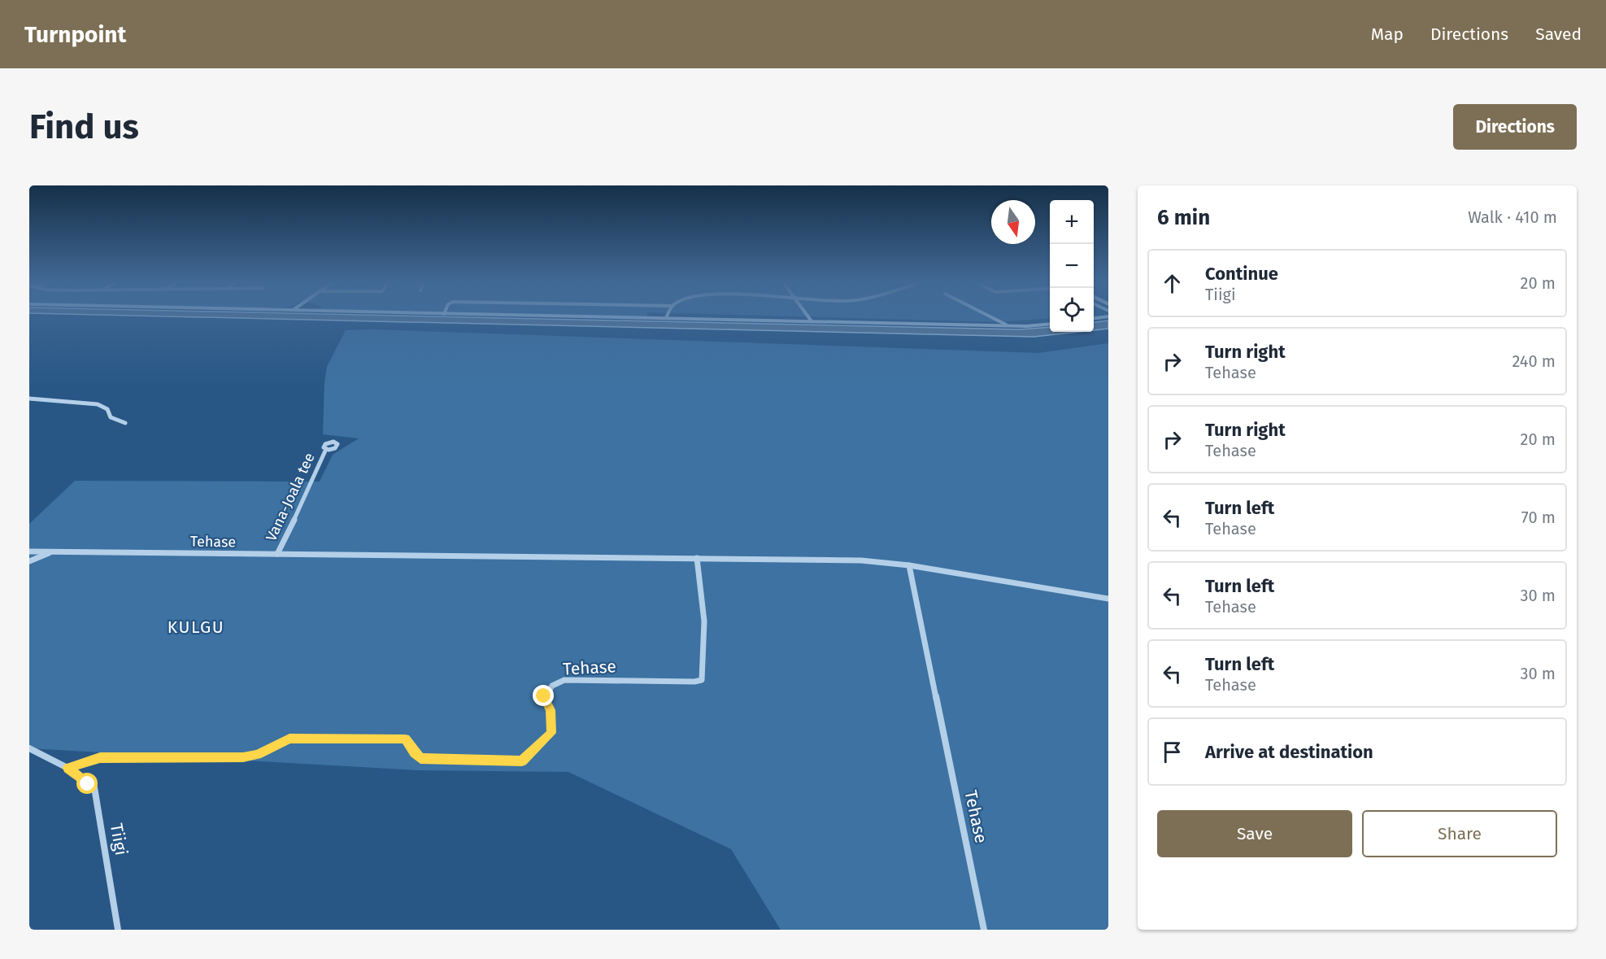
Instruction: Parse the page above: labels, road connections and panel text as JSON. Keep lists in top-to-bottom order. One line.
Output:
{"streets":{"street":["Vana-Joala tee","Tehase","Tiigi"]},"crossings":[["Vana-Joala tee","Tehase"],["Tehase","Tiigi"]],"districts":["KULGU"],"north":"bottom","page":{"header":"Turnpoint","nav":["Map","Directions","Saved"],"buttons":["Directions",["Save","Share"]],"title":"Find us","heading":["6 min","Walk · 410 m"],"map_buttons":["+","−"],"list":[["Continue","Tiigi","20 m"],["Turn right","Tehase","240 m"],["Turn right","Tehase","20 m"],["Turn left","Tehase","70 m"],["Turn left","Tehase","30 m"],["Turn left","Tehase","30 m"],"Arrive at destination"]}}
